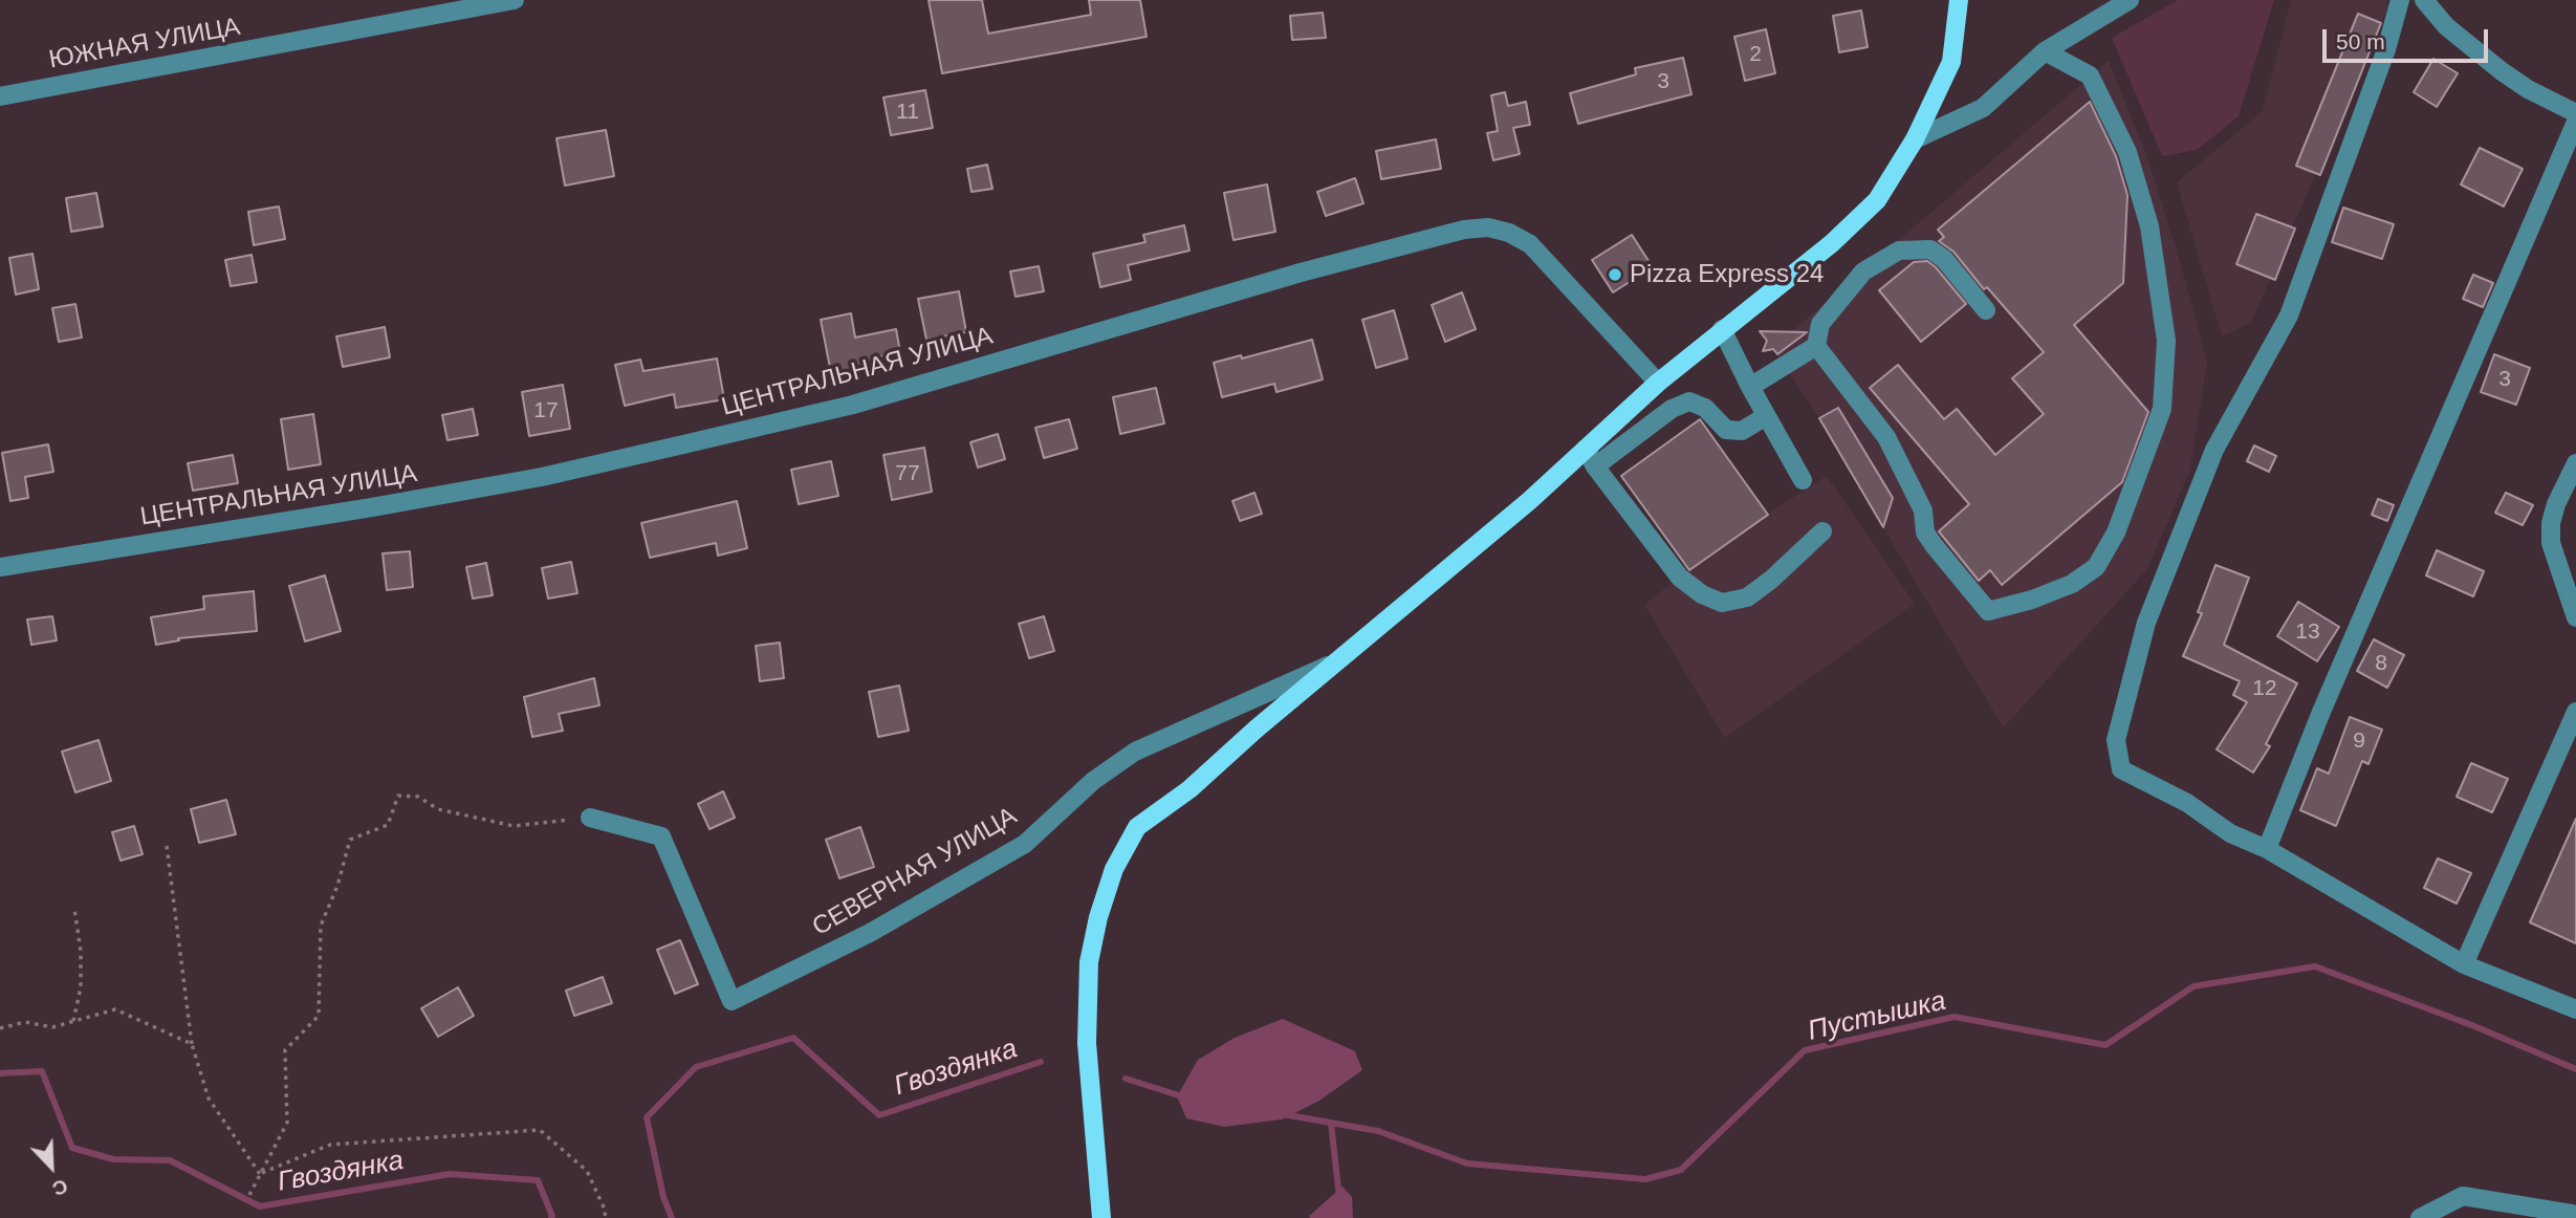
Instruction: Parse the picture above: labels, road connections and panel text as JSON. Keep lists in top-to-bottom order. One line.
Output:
{"streets":{"street":["ЮЖНАЯ УЛИЦА","ЦЕНТРАЛЬНАЯ УЛИЦА","СЕВЕРНАЯ УЛИЦА"]},"water":["Пустышка","Гвоздянка"],"places":["Pizza Express 24"],"house_numbers":["2","3","11","3","17","77","13","8","12","9"],"scale_bar":"50 m","north":"bottom right"}
